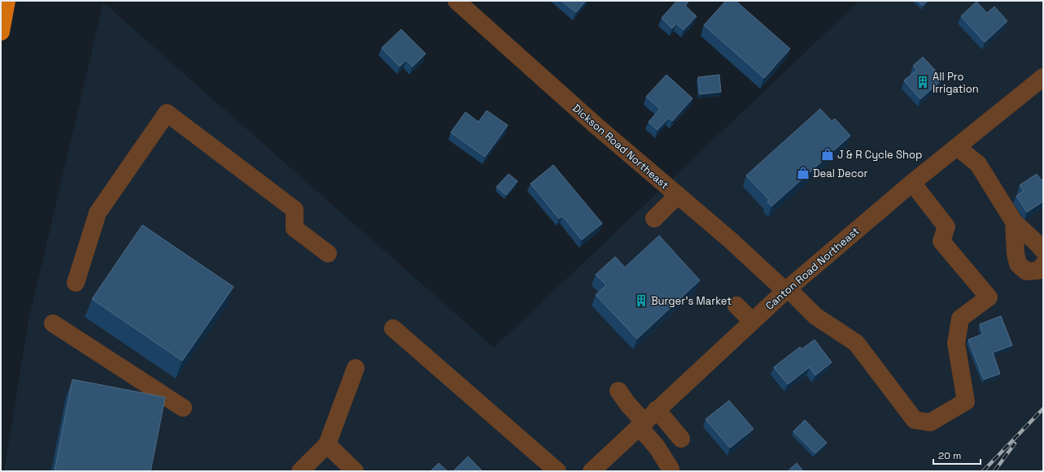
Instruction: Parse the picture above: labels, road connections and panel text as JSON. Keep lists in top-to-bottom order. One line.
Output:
{"streets":{"street":["Dickson Road Northeast","Canton Road Northeast"]},"crossings":[["Dickson Road Northeast","Canton Road Northeast"]],"places":{"building":["All Pro Irrigation","Burger's Market"],"shop":["J & R Cycle Shop","Deal Decor"]},"scale_bar":"20 m"}
